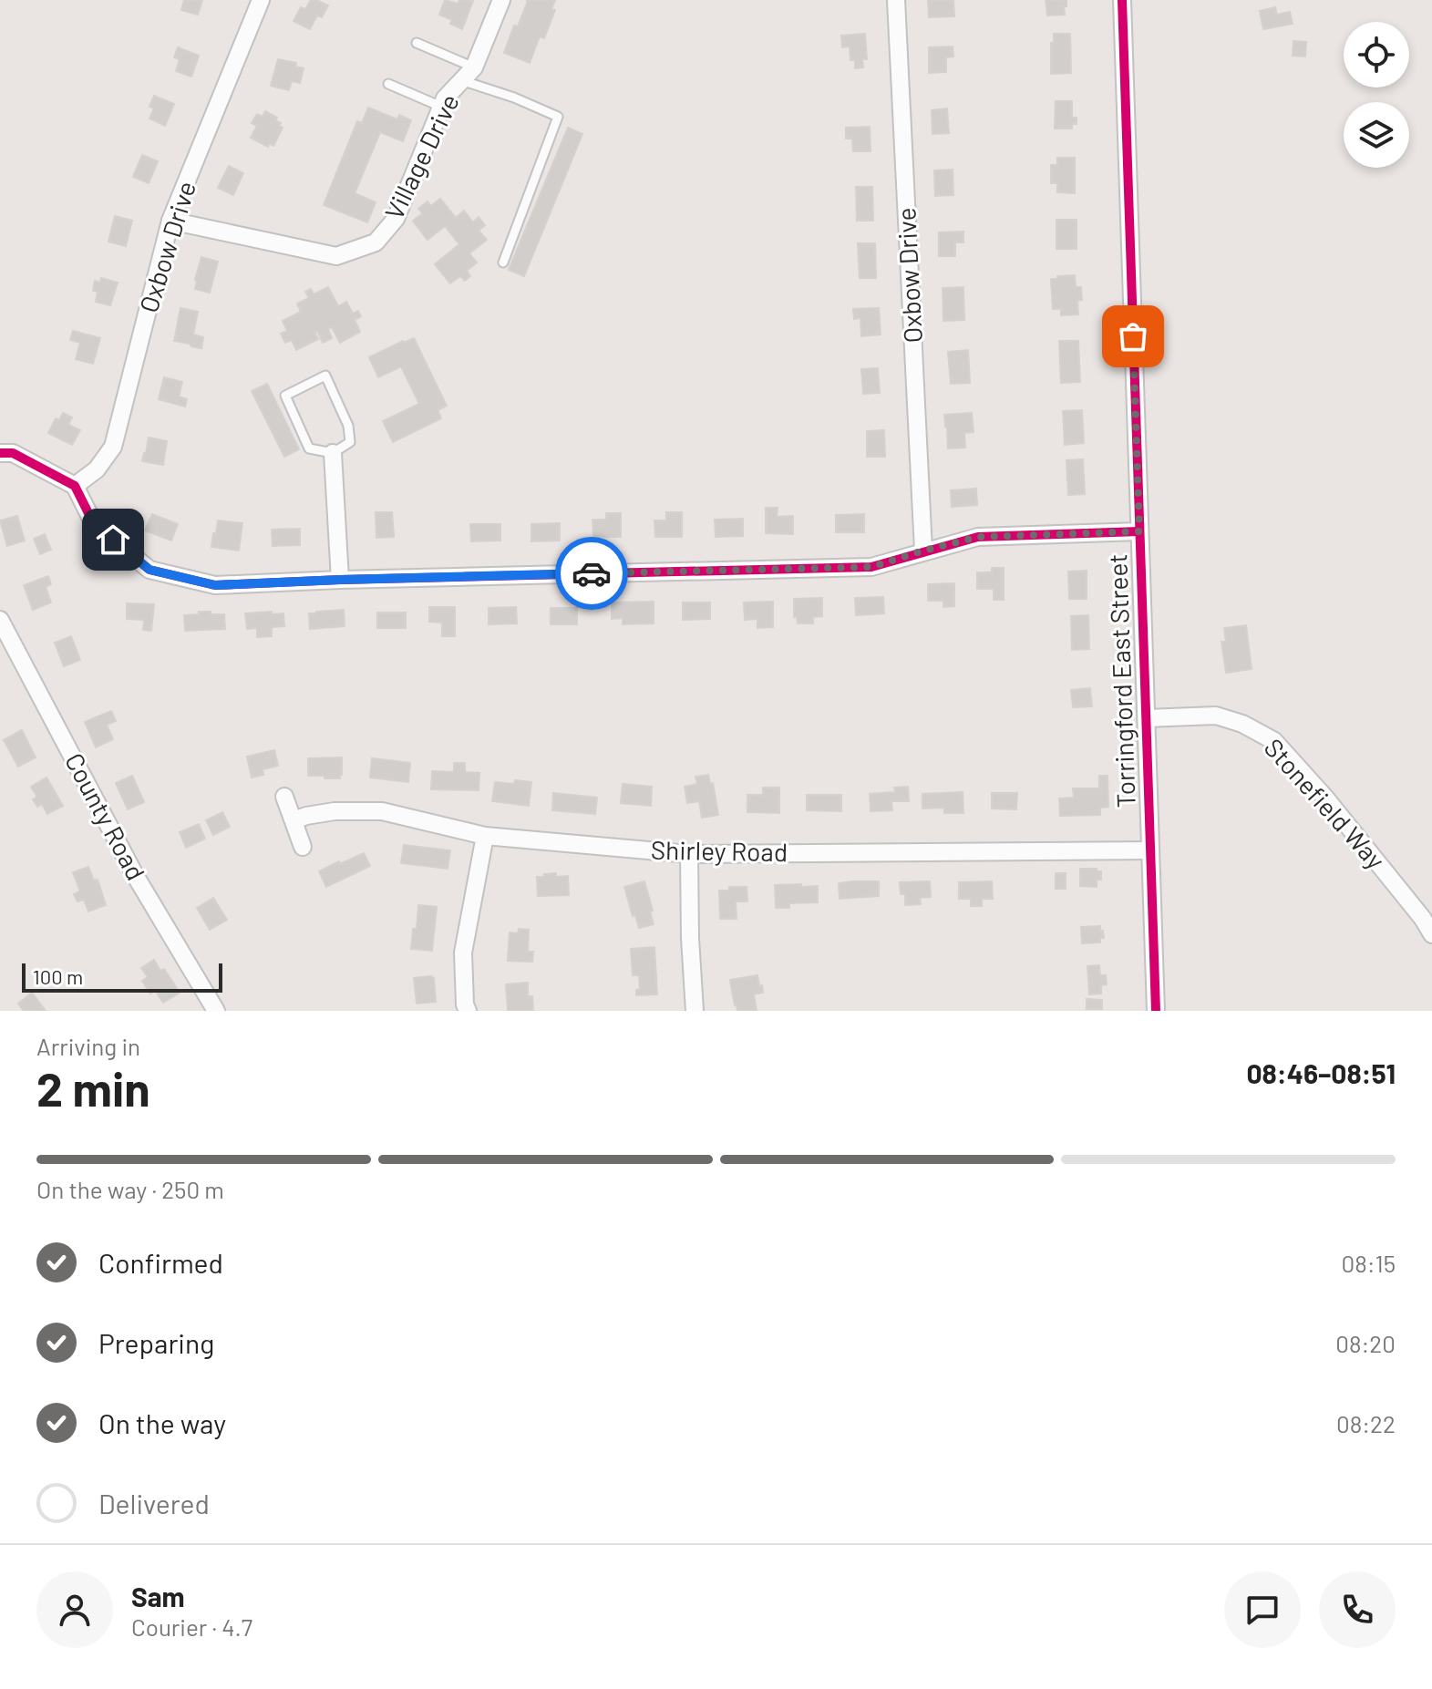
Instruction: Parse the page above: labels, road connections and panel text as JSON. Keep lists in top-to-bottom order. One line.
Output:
{"streets":{"street":["Village Drive","Oxbow Drive","Torringford East Street","Stonefield Way","County Road","Shirley Road"]},"crossings":[["Village Drive","Oxbow Drive"],["Torringford East Street","Stonefield Way"],["Torringford East Street","Shirley Road"]],"scale_bar":"100 m","page":{"scale":"100 m","heading":["2 min","Arriving in","08:46–08:51"],"panel":["Sam","Courier · 4.7"],"bar":"On the way · 250 m","list":[["Confirmed","08:15"],["Preparing","08:20"],["On the way","08:22"],"Delivered"]}}
